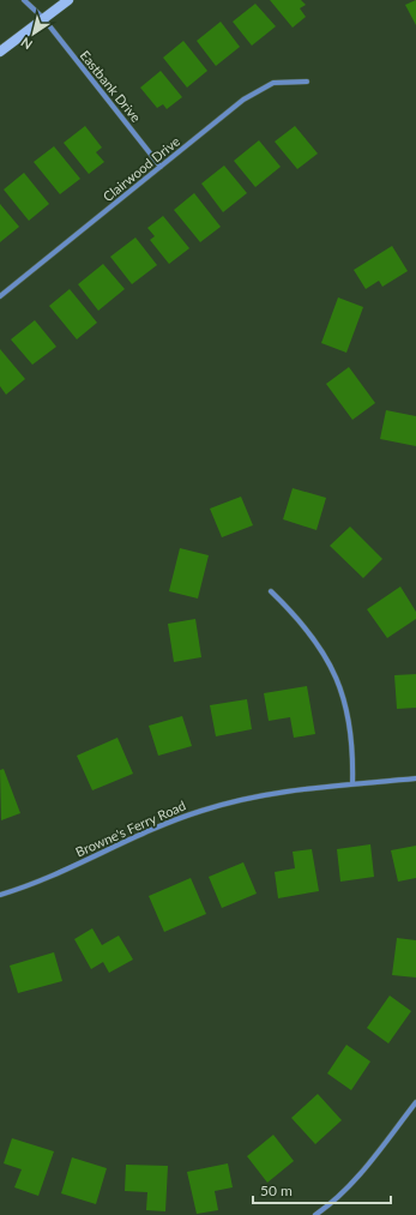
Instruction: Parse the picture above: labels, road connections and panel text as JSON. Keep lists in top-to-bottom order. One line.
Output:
{"streets":{"street":["Eastbank Drive","Clairwood Drive","Browne's Ferry Road"]},"crossings":[["Eastbank Drive","Clairwood Drive"]],"scale_bar":"50 m","north":"bottom left"}
